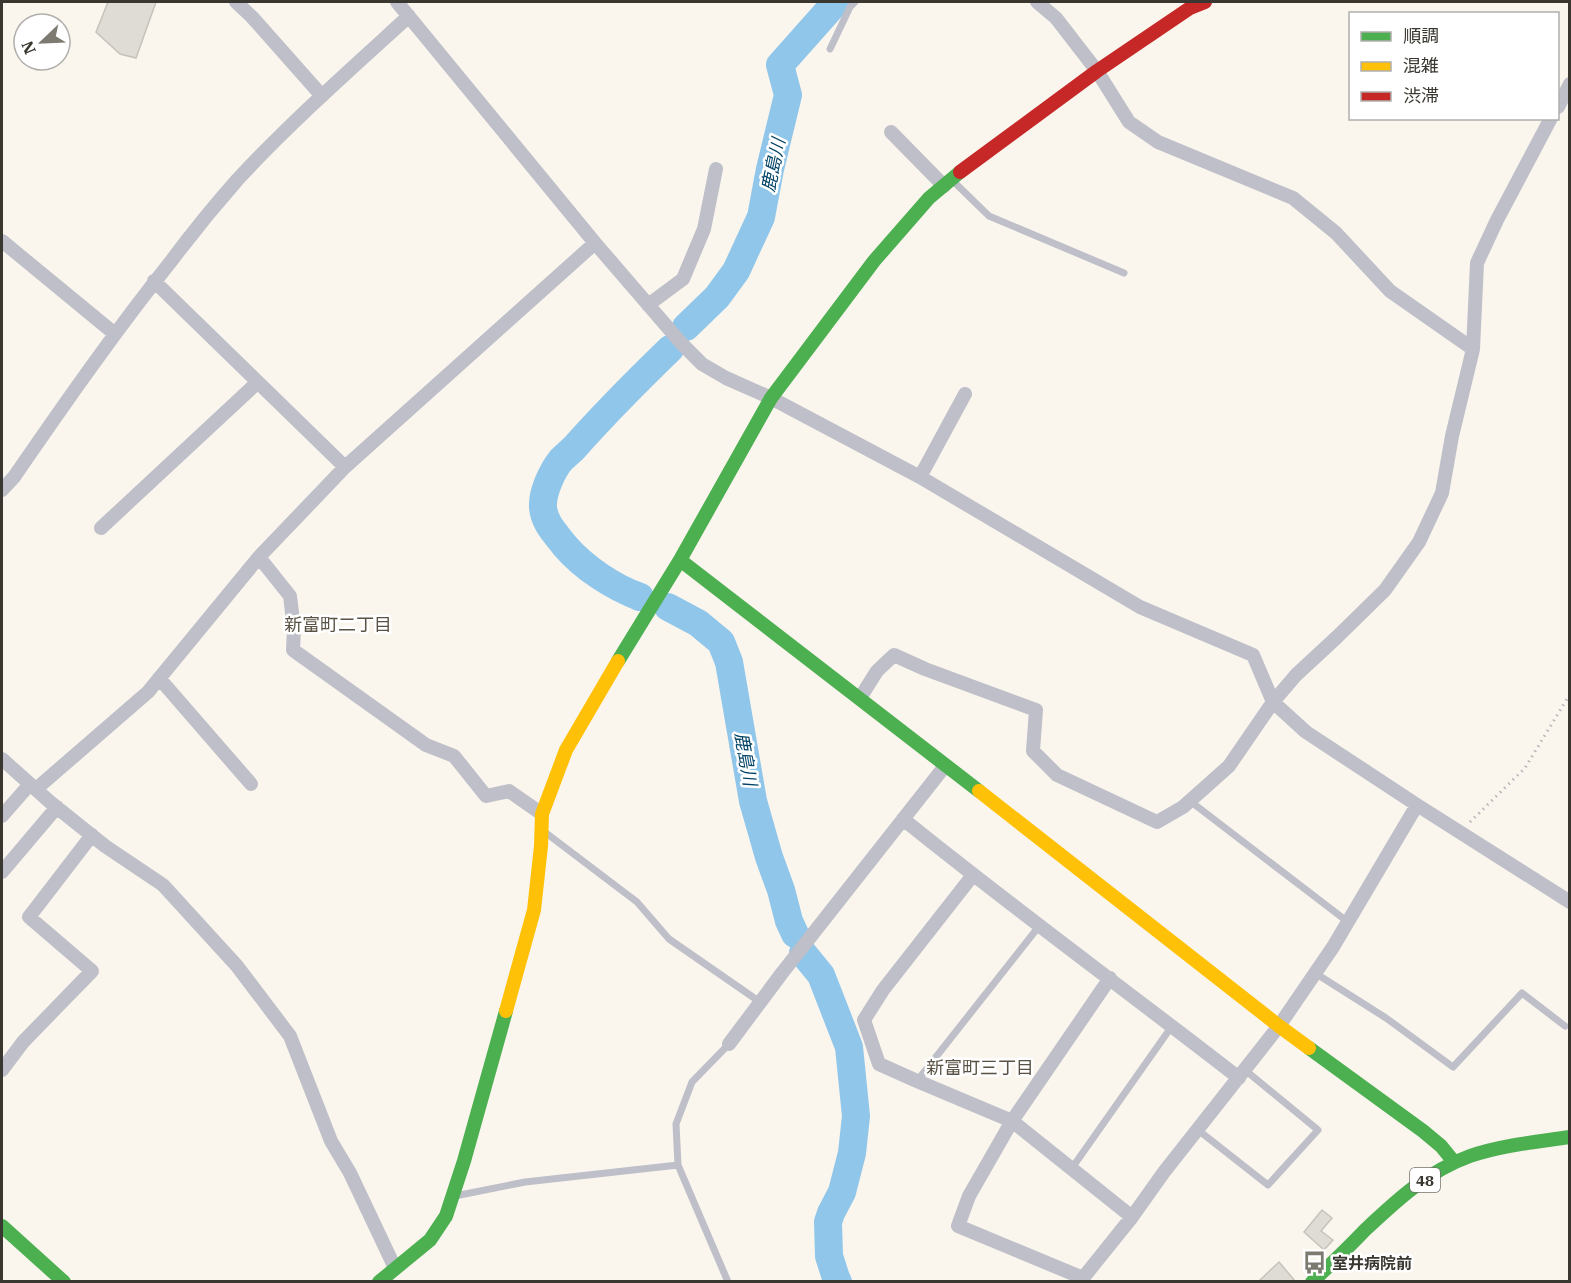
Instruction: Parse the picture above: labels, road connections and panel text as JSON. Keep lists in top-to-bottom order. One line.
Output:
{"streets":{"main road":["48"]},"districts":["新富町二丁目","新富町三丁目"],"water":["鹿島川"],"places":{"bus stop":["室井病院前"]},"legend":["順調","混雑","渋滞"],"north":"bottom left"}
